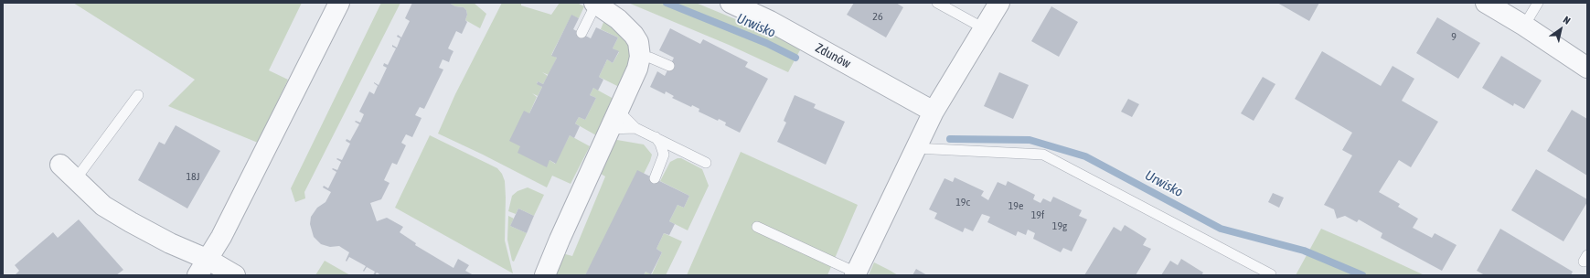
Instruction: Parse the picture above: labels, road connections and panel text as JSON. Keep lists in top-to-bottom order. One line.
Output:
{"streets":{"street":["Zdunów"]},"water":["Urwisko"],"house_numbers":["26","9","18J","19c","19e","19f","19g"],"north":"top right"}
